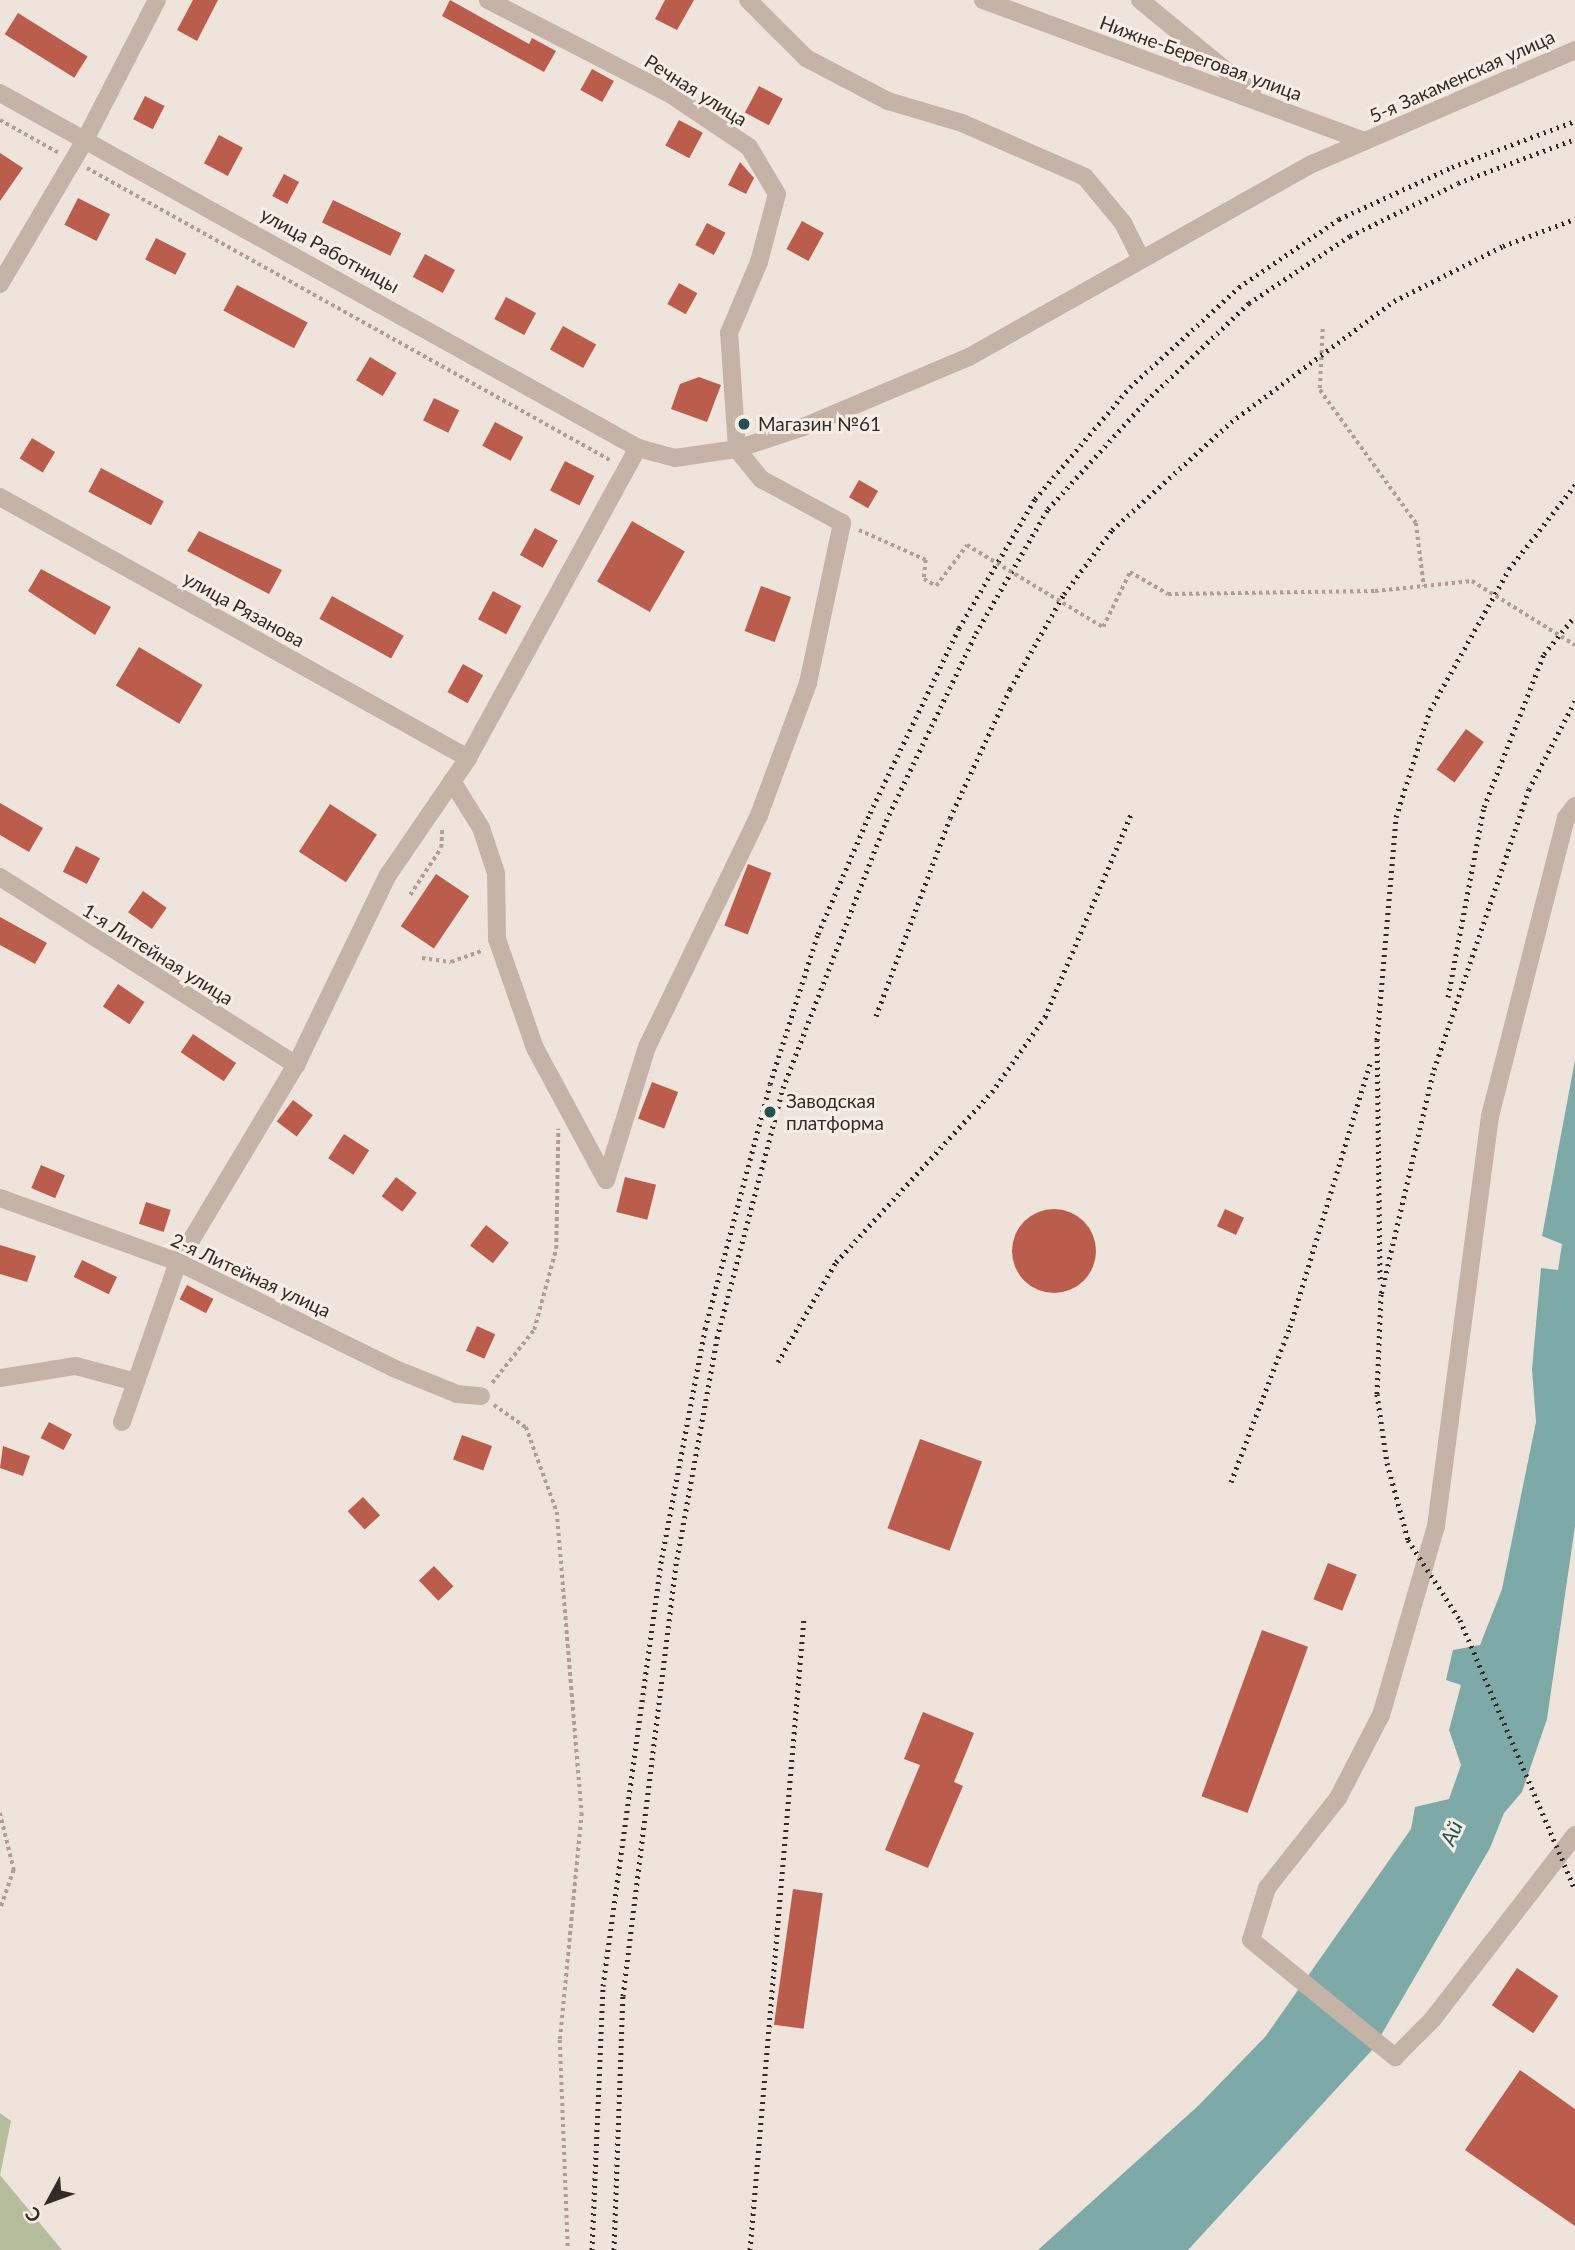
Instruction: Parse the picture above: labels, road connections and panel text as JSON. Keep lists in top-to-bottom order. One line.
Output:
{"streets":{"street":["Нижне-Береговая улица","5-я Закаменская улица","Речная улица","улица Работницы","улица Рязанова","1-я Литейная улица","2-я Литейная улица"]},"crossings":[["Нижне-Береговая улица","5-я Закаменская улица"],["5-я Закаменская улица","улица Работницы"],["Речная улица","улица Работницы"]],"water":["Ай"],"places":["Магазин №61","Заводская платформа"],"north":"bottom left"}
